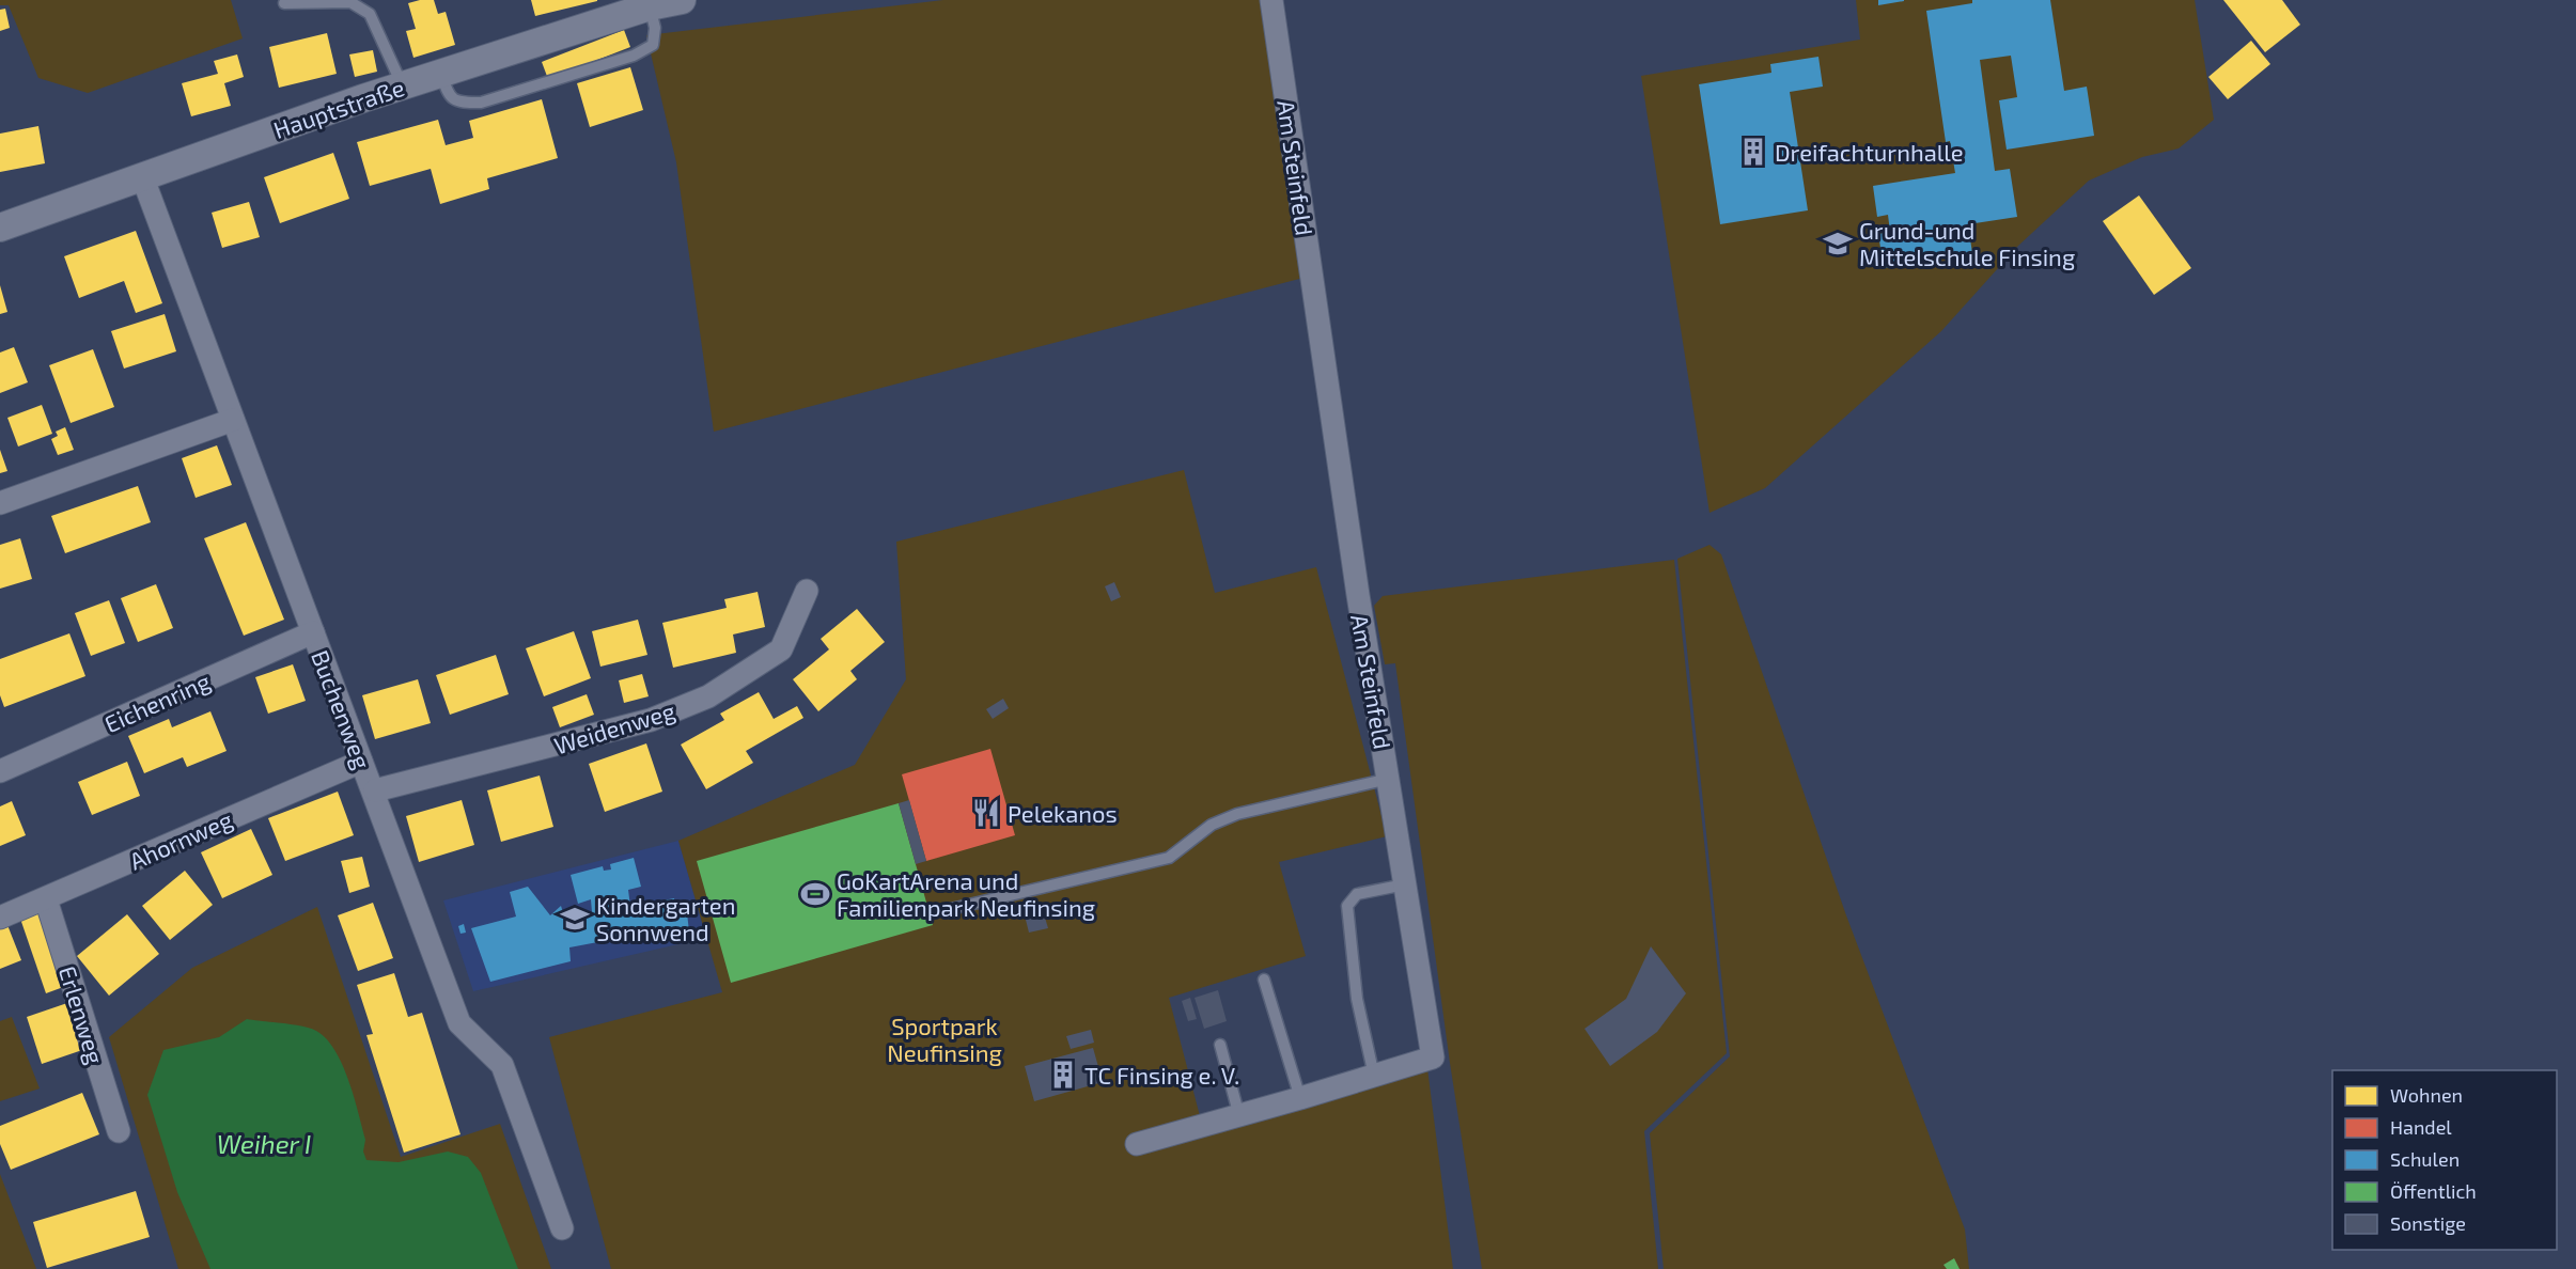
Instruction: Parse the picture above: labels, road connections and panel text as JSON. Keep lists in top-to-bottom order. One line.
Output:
{"streets":{"street":["Hauptstraße","Am Steinfeld","Eichenring","Buchenweg","Weidenweg","Ahornweg","Erlenweg"]},"crossings":[["Hauptstraße","Buchenweg"],["Eichenring","Buchenweg"],["Buchenweg","Weidenweg"],["Buchenweg","Ahornweg"],["Ahornweg","Erlenweg"]],"water":["Weiher I"],"parks":["Sportpark Neufinsing"],"places":{"building":["Dreifachturnhalle","TC Finsing e. V."],"school or university":["Grund-und Mittelschule Finsing","Kindergarten Sonnwend"],"restaurant":["Pelekanos"],"sports":["GoKartArena und Familienpark Neufinsing"]},"legend":["Wohnen","Handel","Schulen","Öffentlich","Sonstige"]}
